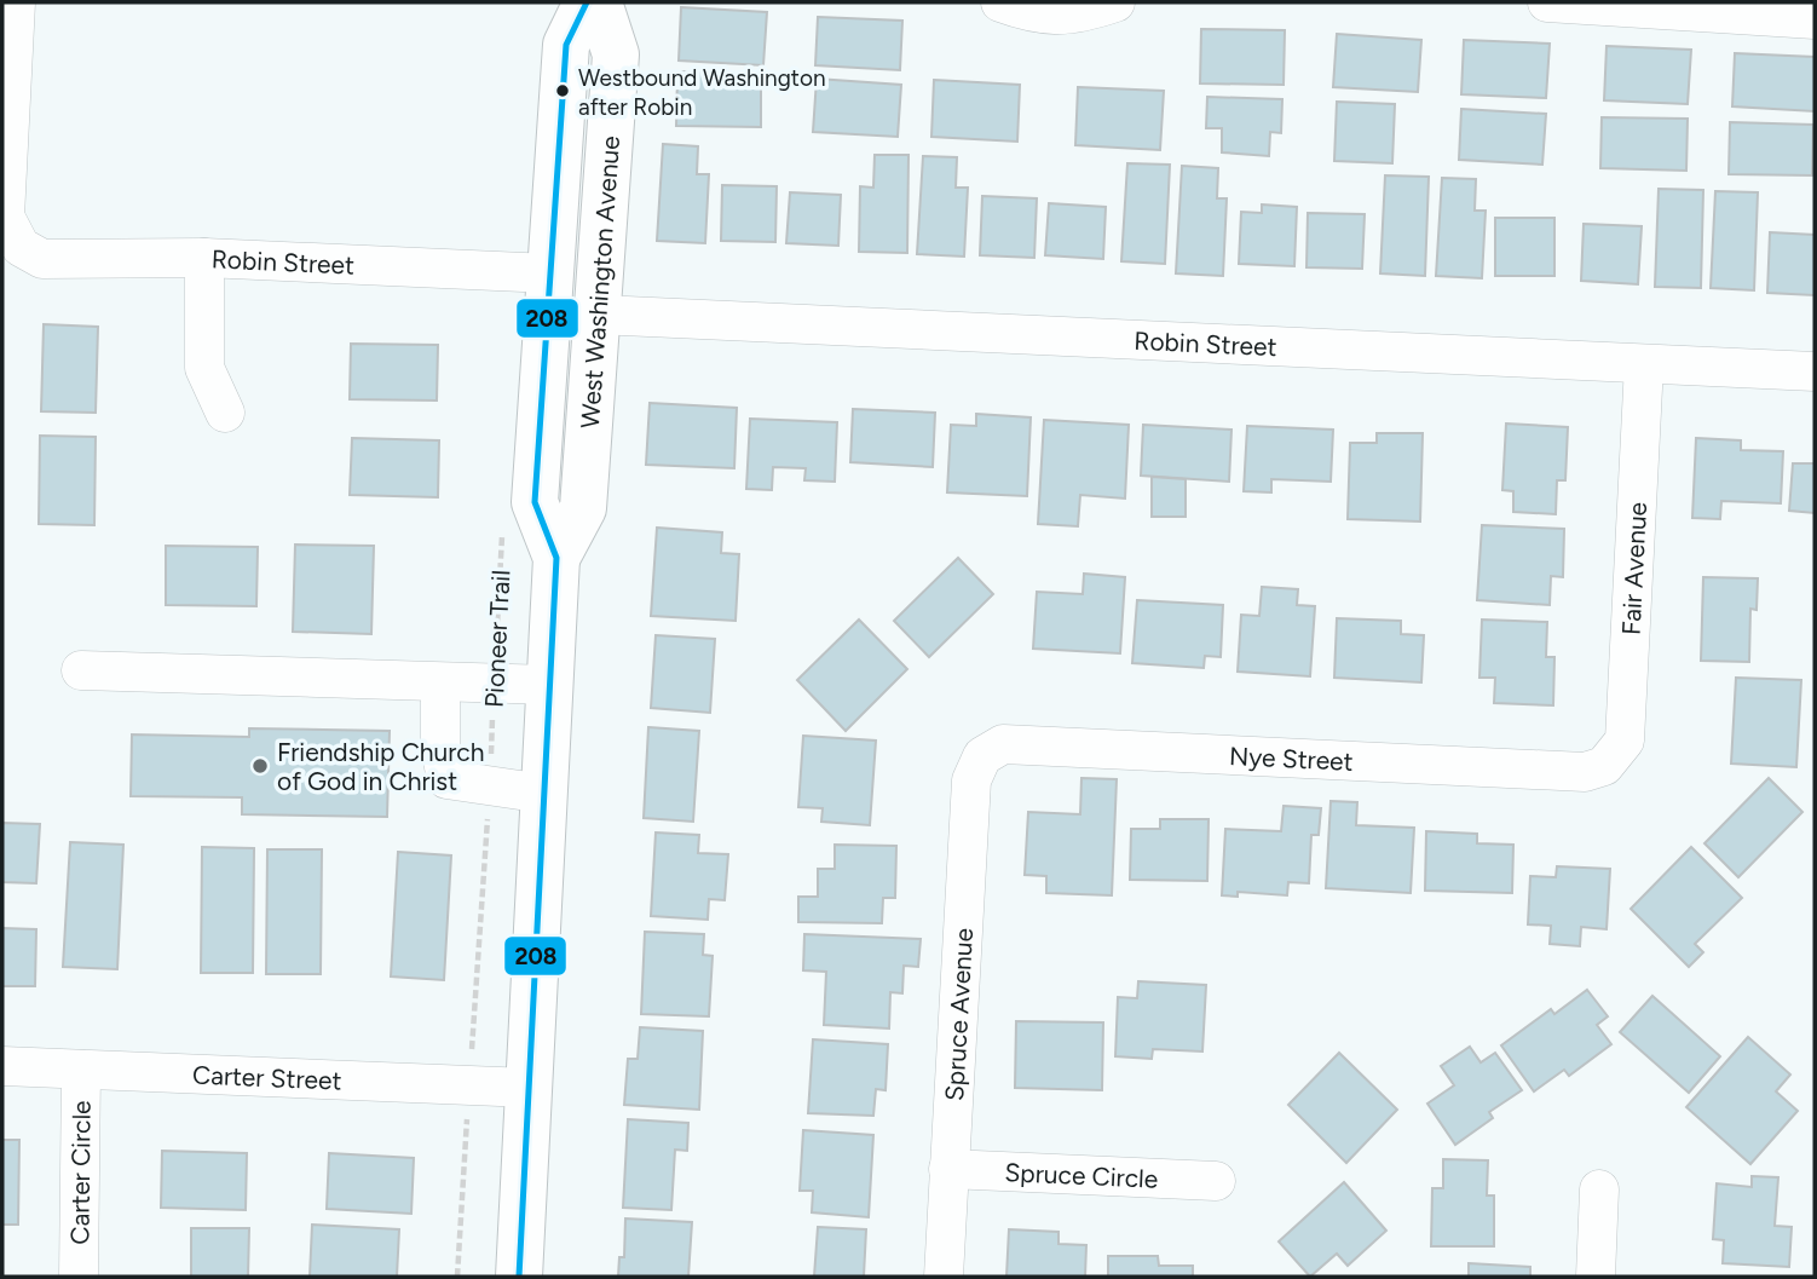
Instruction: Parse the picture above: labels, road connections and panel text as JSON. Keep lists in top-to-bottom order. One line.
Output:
{"streets":{"main road":["West Washington Avenue"],"street":["Robin Street","Fair Avenue","Nye Street","Spruce Avenue","Carter Street","Carter Circle","Spruce Circle"],"path":["Pioneer Trail"]},"crossings":[["Robin Street","West Washington Avenue"],["Robin Street","Fair Avenue"],["West Washington Avenue","Carter Street"],["Fair Avenue","Nye Street"],["Pioneer Trail","Carter Street"],["Nye Street","Spruce Avenue"],["Spruce Avenue","Spruce Circle"],["Carter Street","Carter Circle"]],"places":["Westbound Washington after Robin","Friendship Church of God in Christ"],"lines":["transit line 208"]}
